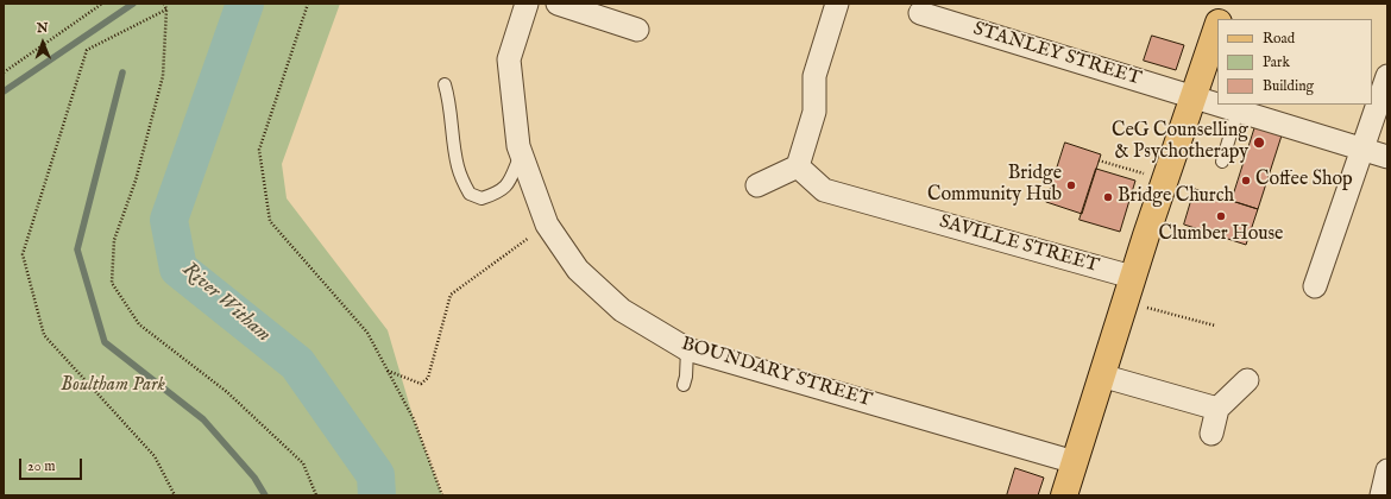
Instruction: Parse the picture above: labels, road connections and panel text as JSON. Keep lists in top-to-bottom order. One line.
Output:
{"streets":{"street":["STANLEY STREET","SAVILLE STREET","BOUNDARY STREET"]},"water":["River Witham"],"parks":["Boultham Park"],"places":["CeG Counselling & Psychotherapy","Coffee Shop","Bridge Community Hub","Bridge Church","Clumber House"],"legend":["Road","Park","Building"],"scale_bar":"20 m","north":"top"}
